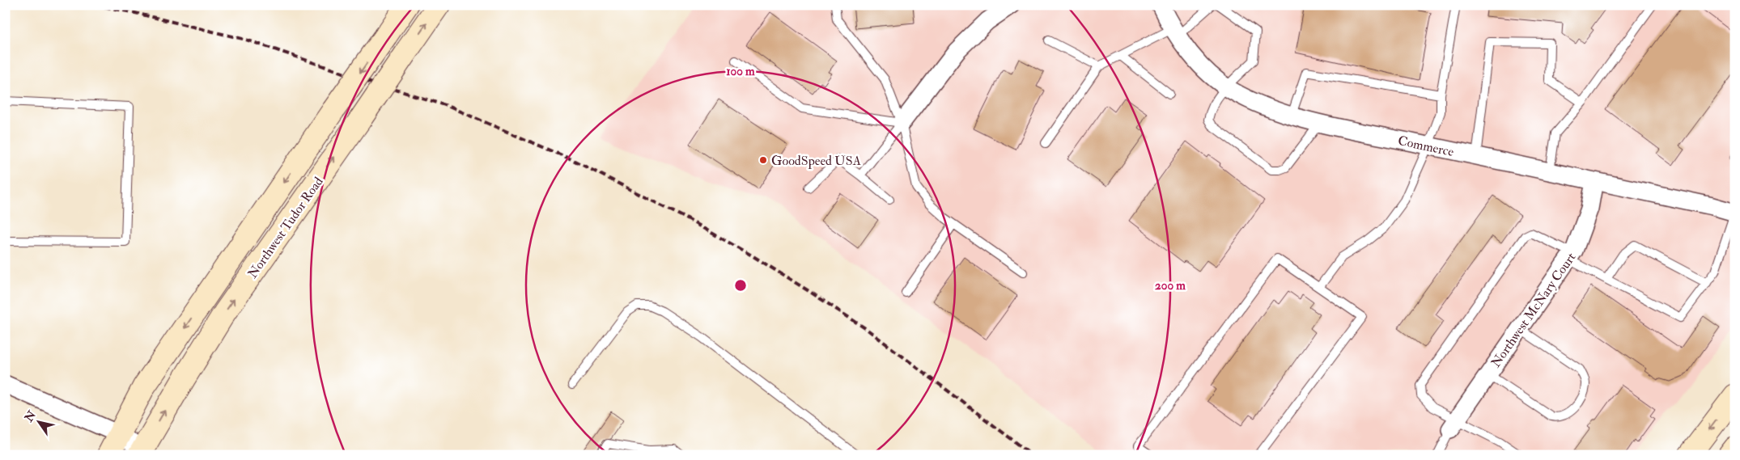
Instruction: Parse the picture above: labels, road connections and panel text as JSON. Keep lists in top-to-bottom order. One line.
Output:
{"streets":{"street":["Commerce","Northwest Tudor Road","Northwest McNary Court"]},"crossings":[["Commerce","Northwest McNary Court"]],"places":["GoodSpeed USA"],"north":"top left","rings":["100 m","200 m"]}
